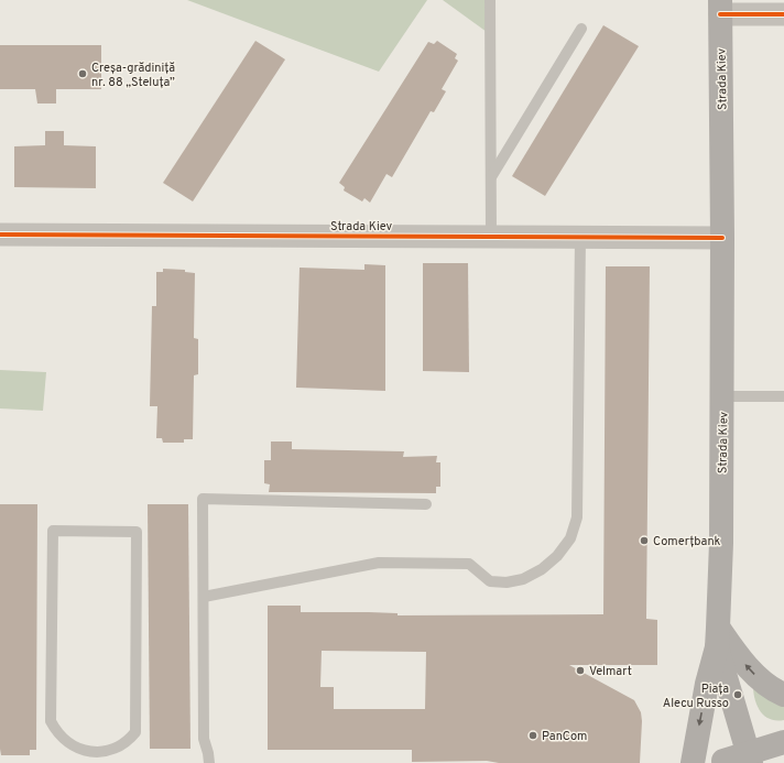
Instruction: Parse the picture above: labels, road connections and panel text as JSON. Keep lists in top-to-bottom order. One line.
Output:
{"streets":{"main road":["Strada Kiev"]},"places":["Creșa-grădiniță nr. 88 „Steluța”","Comerțbank","Velmart","Piața Alecu Russo","PanCom"]}
